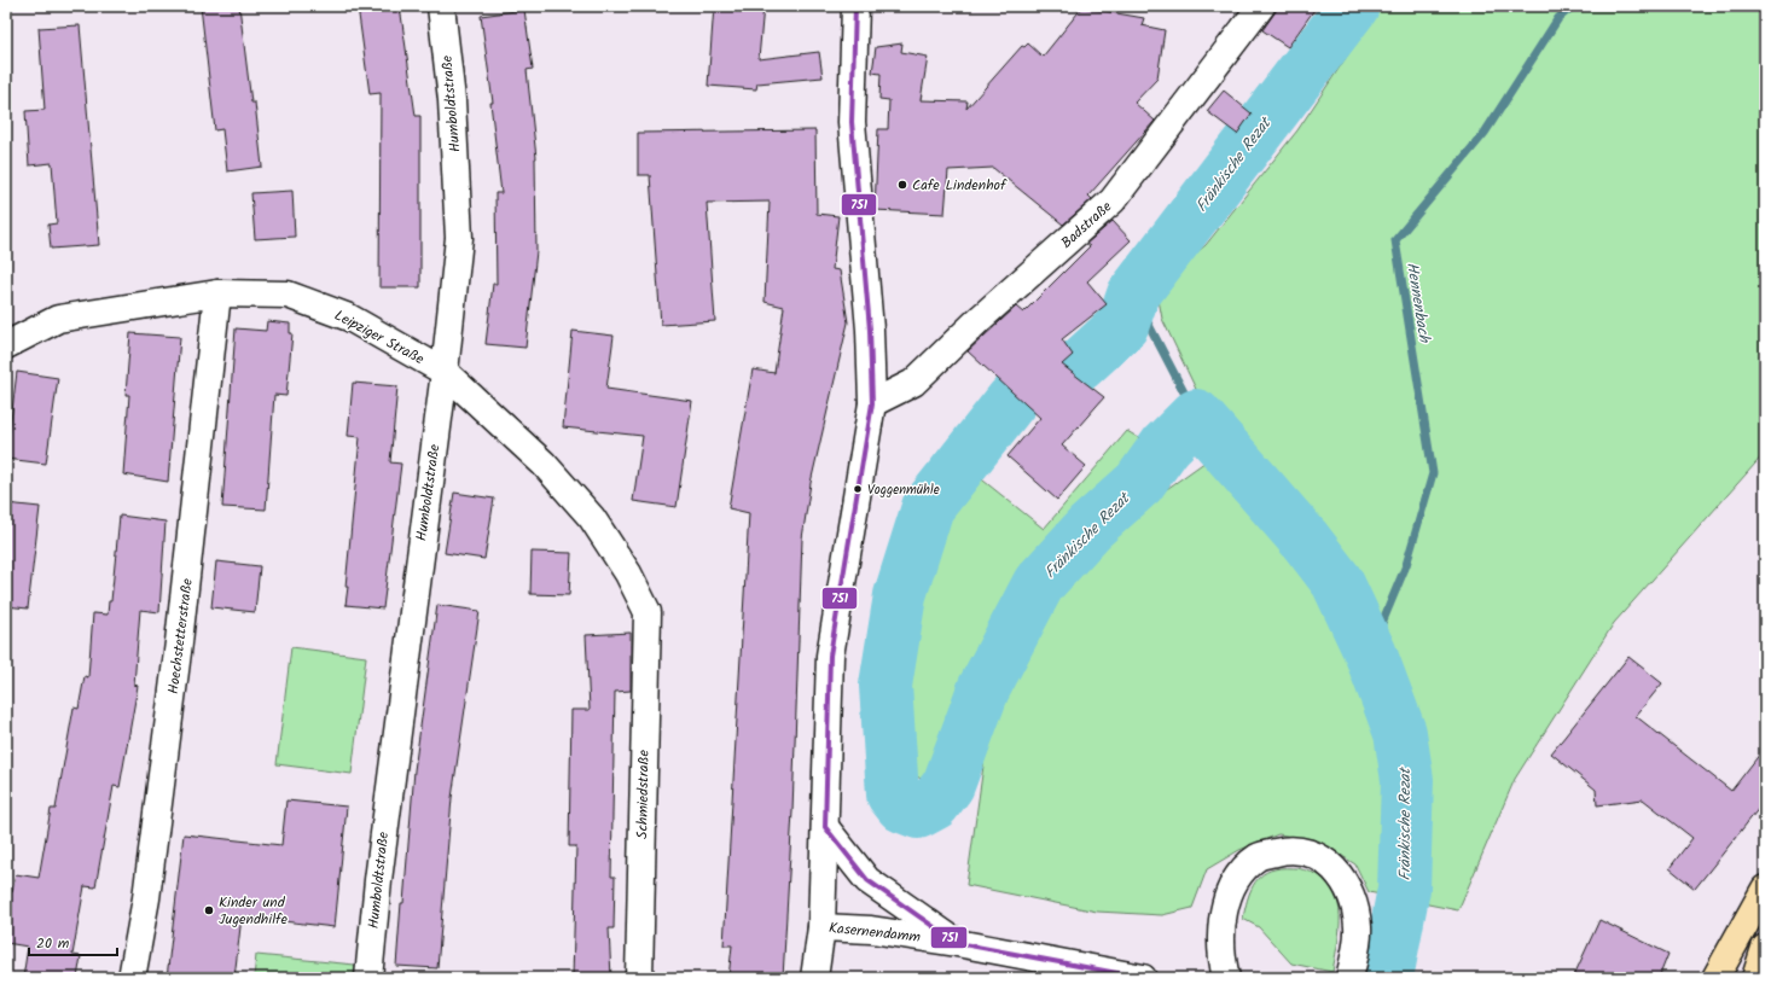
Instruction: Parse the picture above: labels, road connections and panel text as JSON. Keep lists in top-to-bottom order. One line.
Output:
{"streets":{"street":["Humboldtstraße","Badstraße","Leipziger Straße","Hoechstetterstraße","Schmiedstraße","Kasernendamm"]},"crossings":[["Humboldtstraße","Leipziger Straße"],["Leipziger Straße","Hoechstetterstraße"],["Leipziger Straße","Schmiedstraße"]],"water":["Fränkische Rezat","Hennenbach"],"places":["Cafe Lindenhof","Voggenmühle","Kinder und Jugendhilfe"],"lines":["transit line 751"],"scale_bar":"20 m"}
